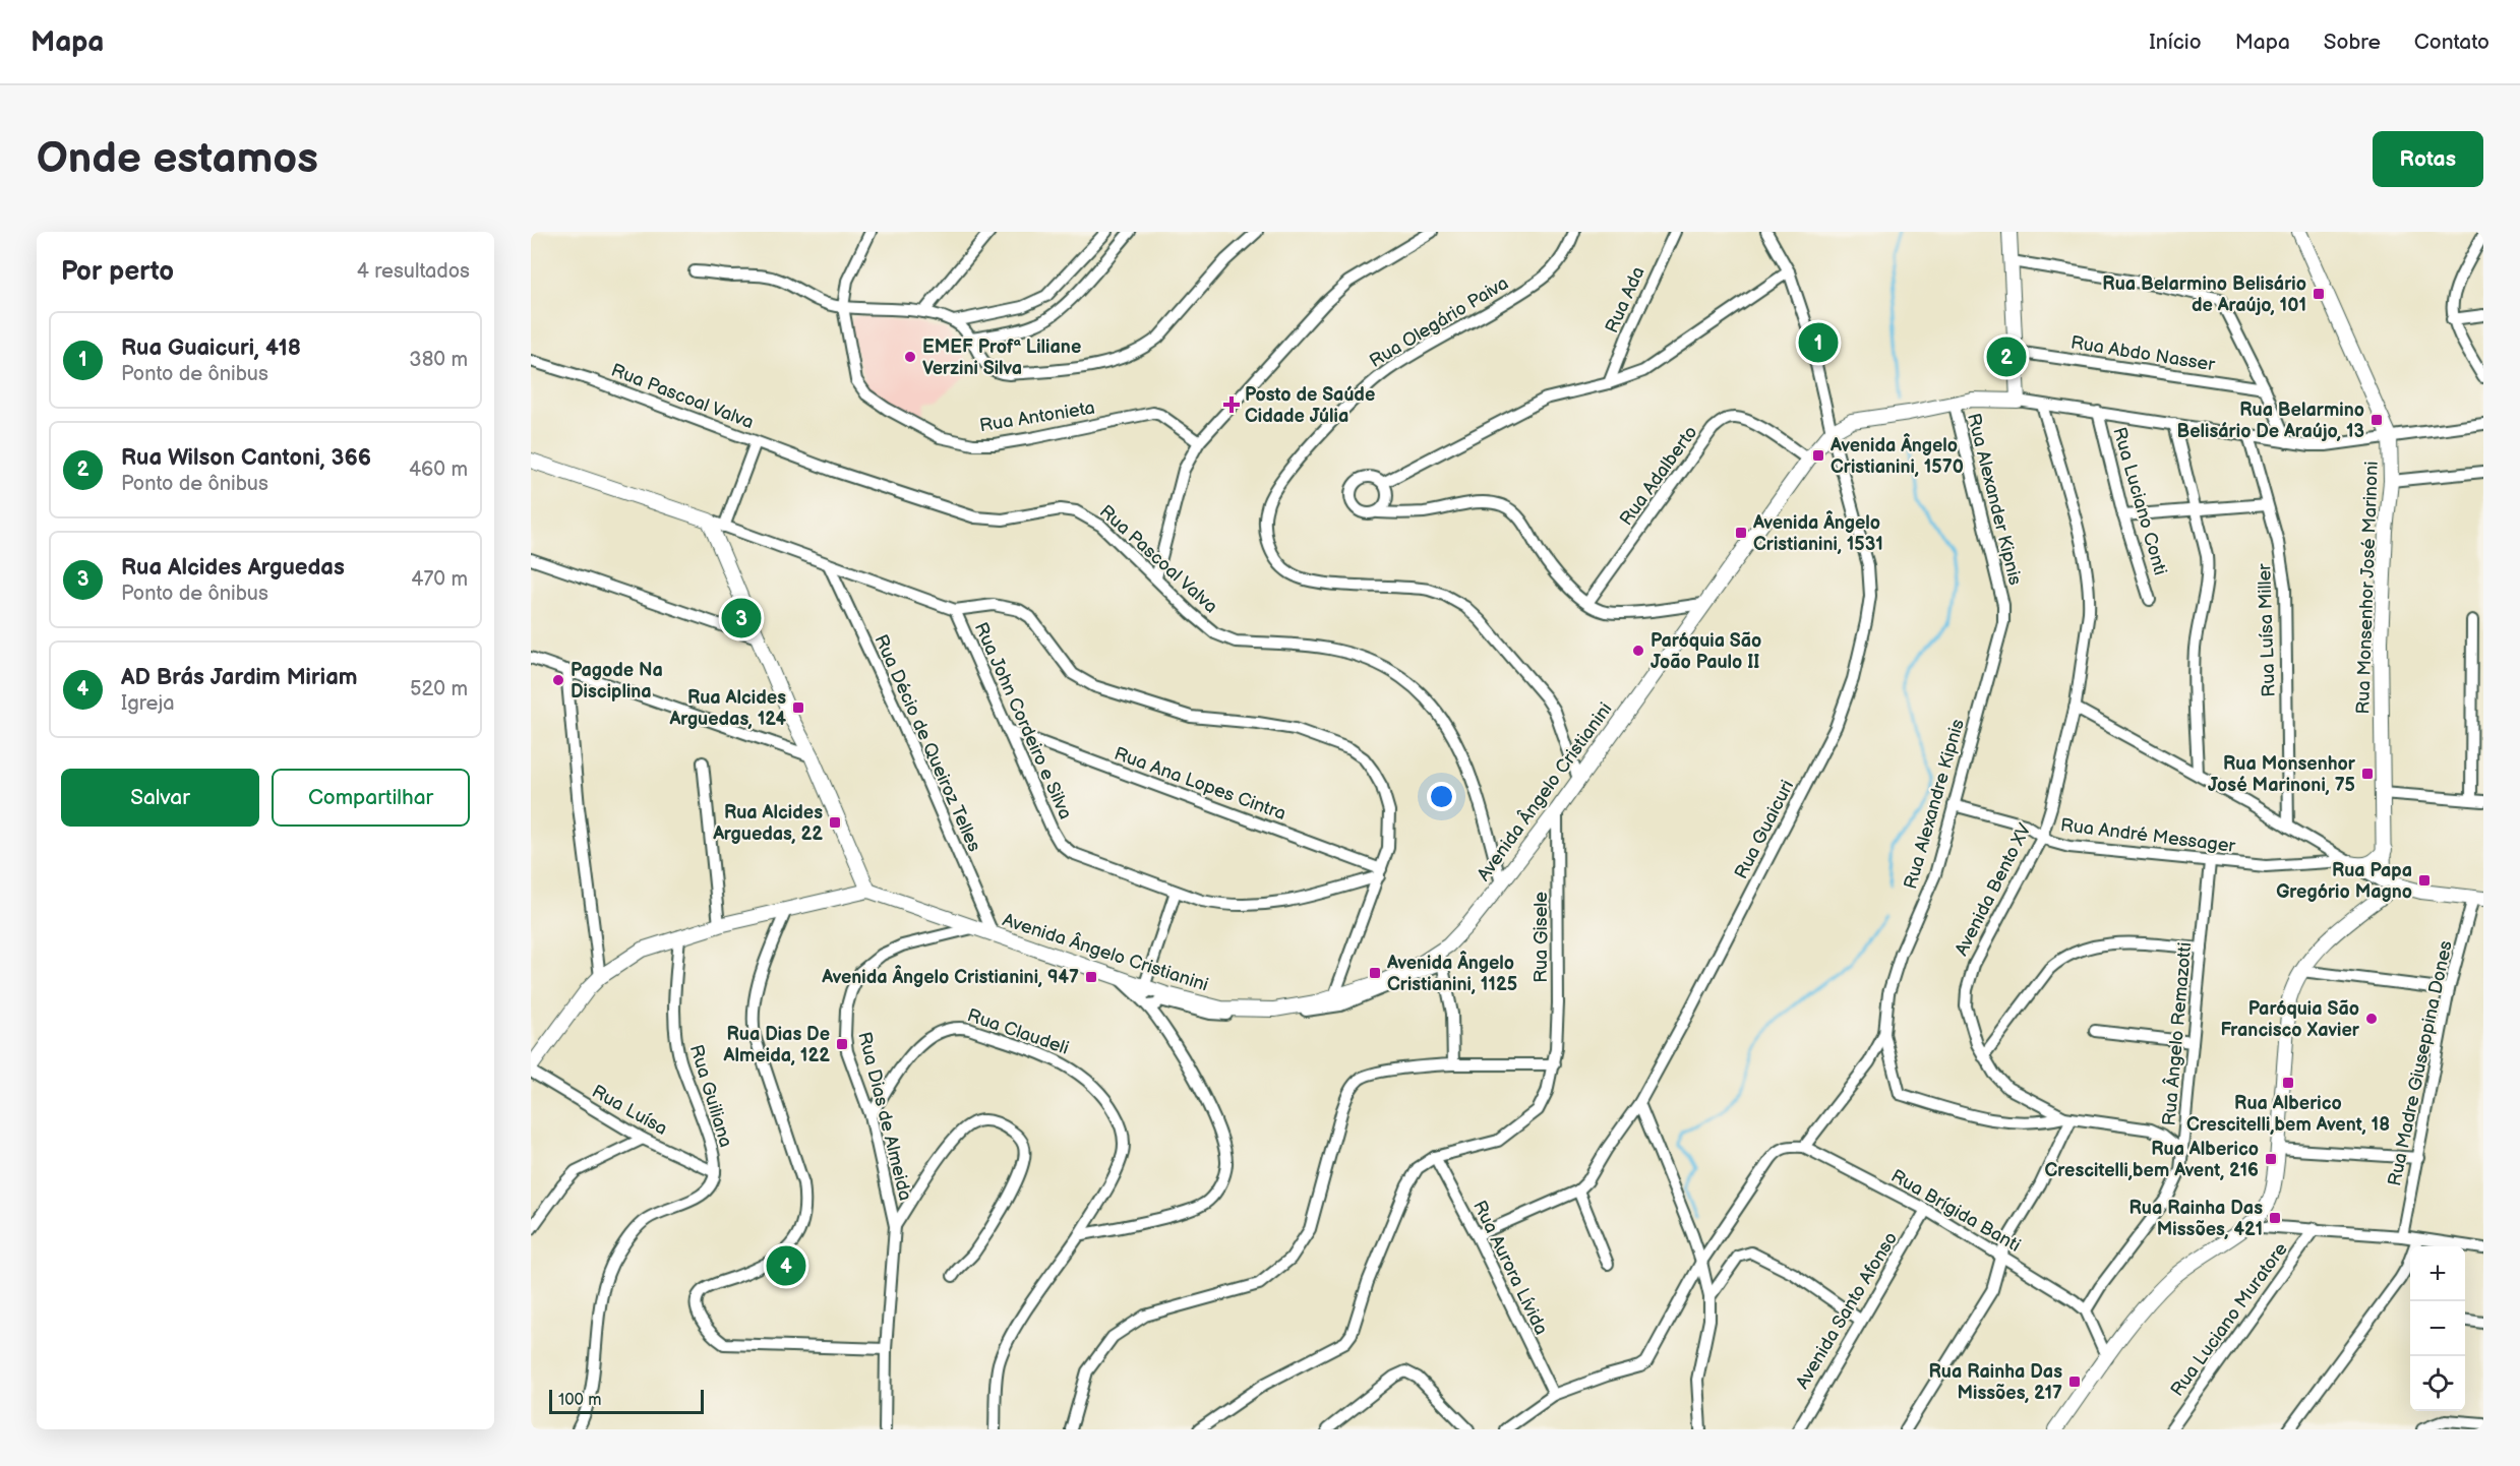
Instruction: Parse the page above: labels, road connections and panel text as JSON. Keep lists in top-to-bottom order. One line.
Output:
{"streets":{"street":["Rua Ada","Rua Olegário Paiva","Rua Abdo Nasser","Rua Pascoal Valva","Rua Antonieta","Rua Adalberto","Rua Alexander Kipnis","Rua Luciano Conti","Rua Monsenhor José Marinoni","Rua Luísa Miller","Rua John Cordeiro e Silva","Rua Décio de Queiroz Telles","Rua Ana Lopes Cintra","Avenida Ângelo Cristianini","Rua Alexandre Kipnis","Rua Guaicuri","Rua André Messager","Avenida Bento XV","Rua Gisele","Rua Claudeli","Rua Ângelo Remazotti","Rua Madre Giuseppina Dones","Rua Guiliana","Rua Luísa","Rua Dias de Almeida","Rua Brígida Banti","Rua Aurora Lívida","Avenida Santo Afonso","Rua Luciano Muratore"]},"crossings":[["Rua Olegário Paiva","Avenida Ângelo Cristianini"],["Rua Pascoal Valva","Avenida Ângelo Cristianini"],["Rua Adalberto","Avenida Ângelo Cristianini"],["Rua Alexander Kipnis","Rua Alexandre Kipnis"],["Rua John Cordeiro e Silva","Rua Décio de Queiroz Telles"],["Rua John Cordeiro e Silva","Rua Ana Lopes Cintra"],["Rua Décio de Queiroz Telles","Avenida Ângelo Cristianini"],["Avenida Ângelo Cristianini","Rua Guaicuri"],["Avenida Ângelo Cristianini","Rua Gisele"],["Avenida Ângelo Cristianini","Rua Dias de Almeida"],["Rua Alexandre Kipnis","Rua André Messager"],["Rua Alexandre Kipnis","Avenida Bento XV"],["Rua André Messager","Avenida Bento XV"],["Rua André Messager","Rua Ângelo Remazotti"],["Avenida Bento XV","Rua Ângelo Remazotti"],["Rua Gisele","Rua Aurora Lívida"],["Rua Claudeli","Rua Dias de Almeida"],["Rua Ângelo Remazotti","Rua Brígida Banti"],["Rua Guiliana","Rua Luísa"],["Rua Brígida Banti","Avenida Santo Afonso"]],"places":{"transit":["Rua Belarmino Belisário de Araújo, 101","Rua Belarmino Belisário De Araújo, 13","Avenida Ângelo Cristianini, 1570","Avenida Ângelo Cristianini, 1531","Rua Alcides Arguedas, 124","Rua Monsenhor José Marinoni, 75","Rua Alcides Arguedas, 22","Rua Papa Gregório Magno","Avenida Ângelo Cristianini, 1125","Avenida Ângelo Cristianini, 947","Rua Dias De Almeida, 122","Rua Alberico Crescitelli,bem Avent, 18","Rua Alberico Crescitelli,bem Avent, 216","Rua Rainha Das Missões, 421","Rua Rainha Das Missões, 217"],"other":["EMEF Profª Liliane Verzini Silva","Paróquia São João Paulo II","Pagode Na Disciplina","Paróquia São Francisco Xavier"],"health":["Posto de Saúde Cidade Júlia"]},"scale_bar":"100 m","page":{"header":"Mapa","nav":["Início","Mapa","Sobre","Contato"],"buttons":["Rotas",["Salvar","Compartilhar"]],"title":"Onde estamos","heading":["Por perto","4 resultados"],"list":[{"mark":"1","name":"Rua Guaicuri, 418","note":"Ponto de ônibus","value":"380 m"},{"mark":"2","name":"Rua Wilson Cantoni, 366","note":"Ponto de ônibus","value":"460 m"},{"mark":"3","name":"Rua Alcides Arguedas","note":"Ponto de ônibus","value":"470 m"},{"mark":"4","name":"AD Brás Jardim Miriam","note":"Igreja","value":"520 m"}],"pins":["1","2","3","4"],"map_buttons":["+","−"],"scale":"100 m"}}
